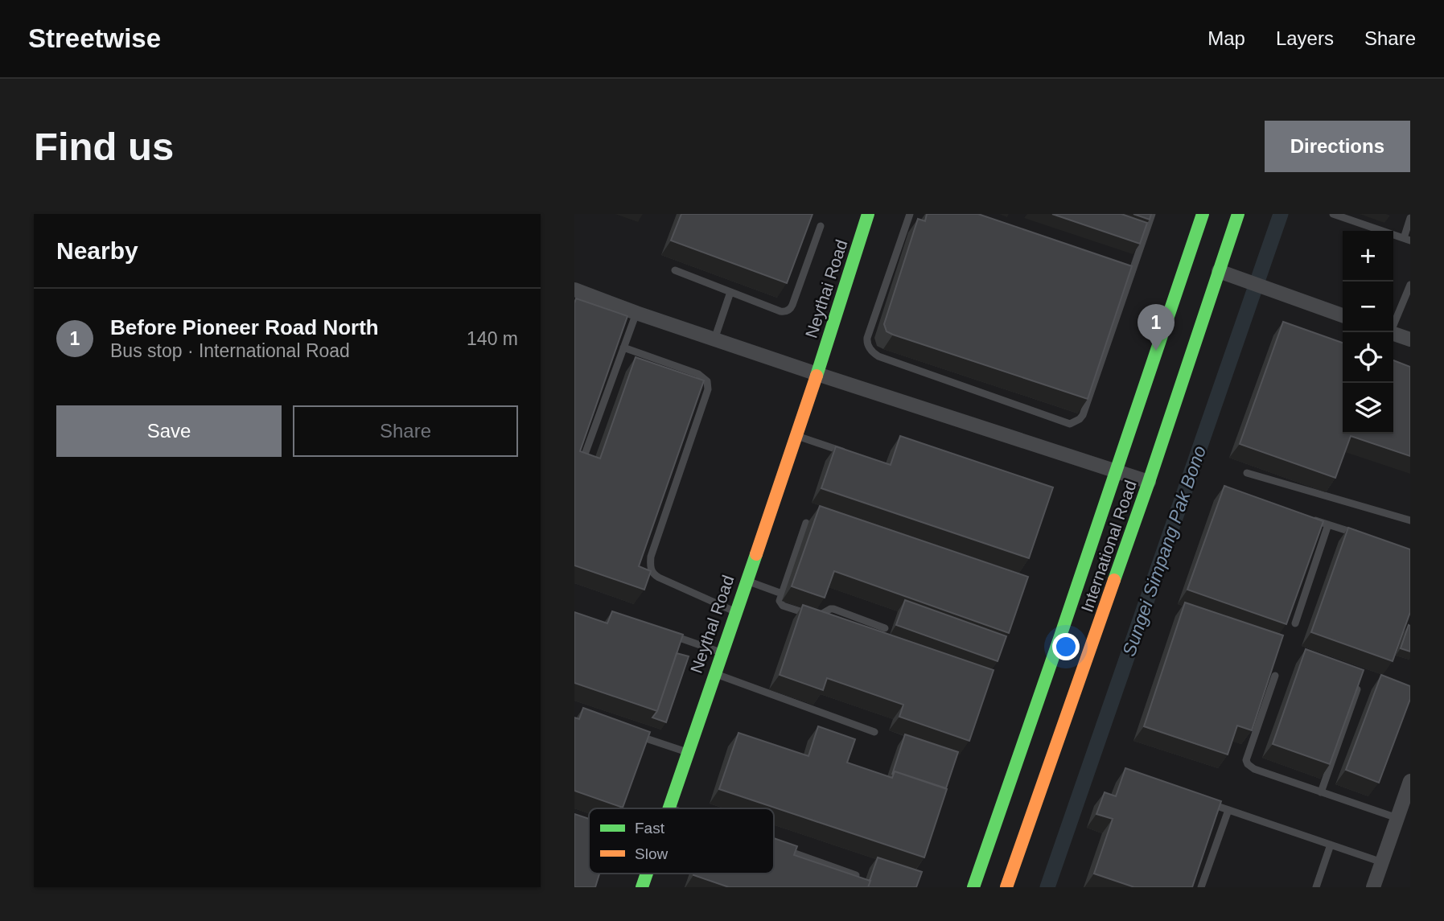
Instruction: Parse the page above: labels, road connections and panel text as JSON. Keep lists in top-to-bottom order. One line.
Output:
{"streets":{"main road":["Neythai Road","International Road","Neythal Road"]},"crossings":[["Neythai Road","Neythal Road"]],"water":["Sungei Simpang Pak Bono"],"legend":["Fast","Slow"],"page":{"header":"Streetwise","nav":["Map","Layers","Share"],"buttons":["Directions",["Save","Share"]],"title":"Find us","heading":"Nearby","map_buttons":["+","−"],"list":[{"mark":"1","name":"Before Pioneer Road North","note":"Bus stop · International Road","value":"140 m"}],"pins":"1"}}
